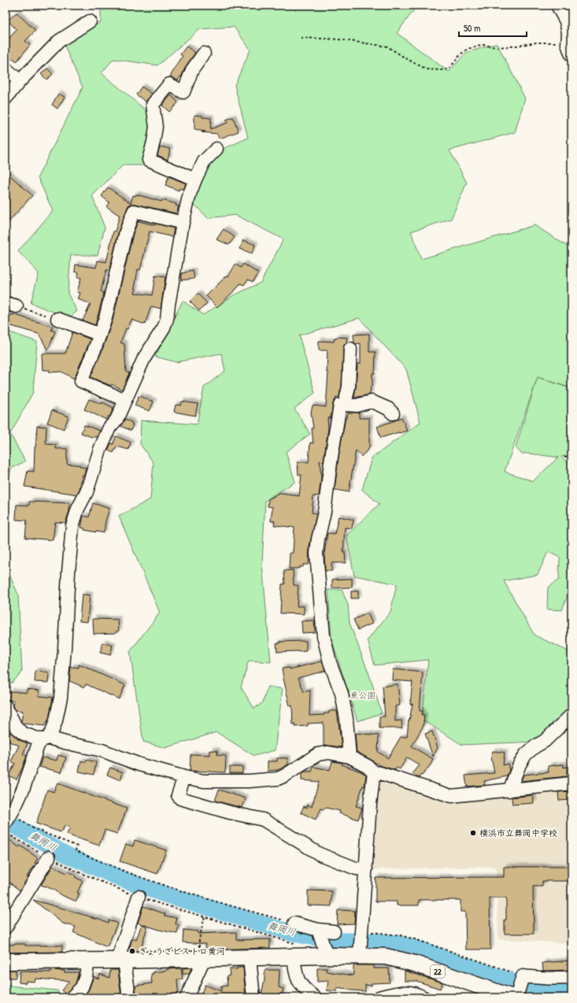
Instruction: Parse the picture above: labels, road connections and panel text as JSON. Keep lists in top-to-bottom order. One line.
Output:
{"streets":{"main road":["22"]},"water":["舞岡川"],"parks":["東公園"],"places":["横浜市立舞岡中学校","ぎょうざビストロ黄河"],"scale_bar":"50 m"}
